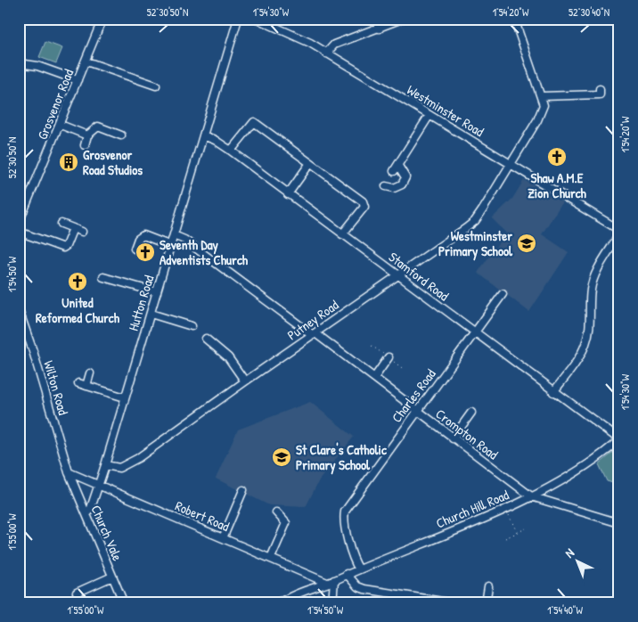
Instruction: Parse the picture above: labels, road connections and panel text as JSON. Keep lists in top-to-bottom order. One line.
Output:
{"streets":{"street":["Grosvenor Road","Westminster Road","Stamford Road","Hutton Road","Putney Road","Wilton Road","Charles Road","Crompton Road","Church Hill Road","Robert Road","Church Vale"]},"crossings":[["Westminster Road","Putney Road"],["Stamford Road","Hutton Road"],["Stamford Road","Putney Road"],["Stamford Road","Charles Road"],["Stamford Road","Church Hill Road"],["Hutton Road","Putney Road"],["Hutton Road","Crompton Road"],["Hutton Road","Robert Road"],["Hutton Road","Church Vale"],["Putney Road","Crompton Road"],["Wilton Road","Robert Road"],["Wilton Road","Church Vale"],["Charles Road","Crompton Road"],["Charles Road","Church Hill Road"],["Crompton Road","Church Hill Road"],["Church Hill Road","Robert Road"],["Robert Road","Church Vale"]],"places":{"church":["Shaw A.M.E Zion Church","Seventh Day Adventists Church","United Reformed Church"],"building":["Grosvenor Road Studios"],"school or university":["Westminster Primary School","St Clare's Catholic Primary School"]},"north":"top left","coordinates":["52°30'50\"N","1°54'30\"W","1°54'20\"W","52°30'40\"N","1°54'50\"W","1°55'00\"W","1°54'40\"W"]}
